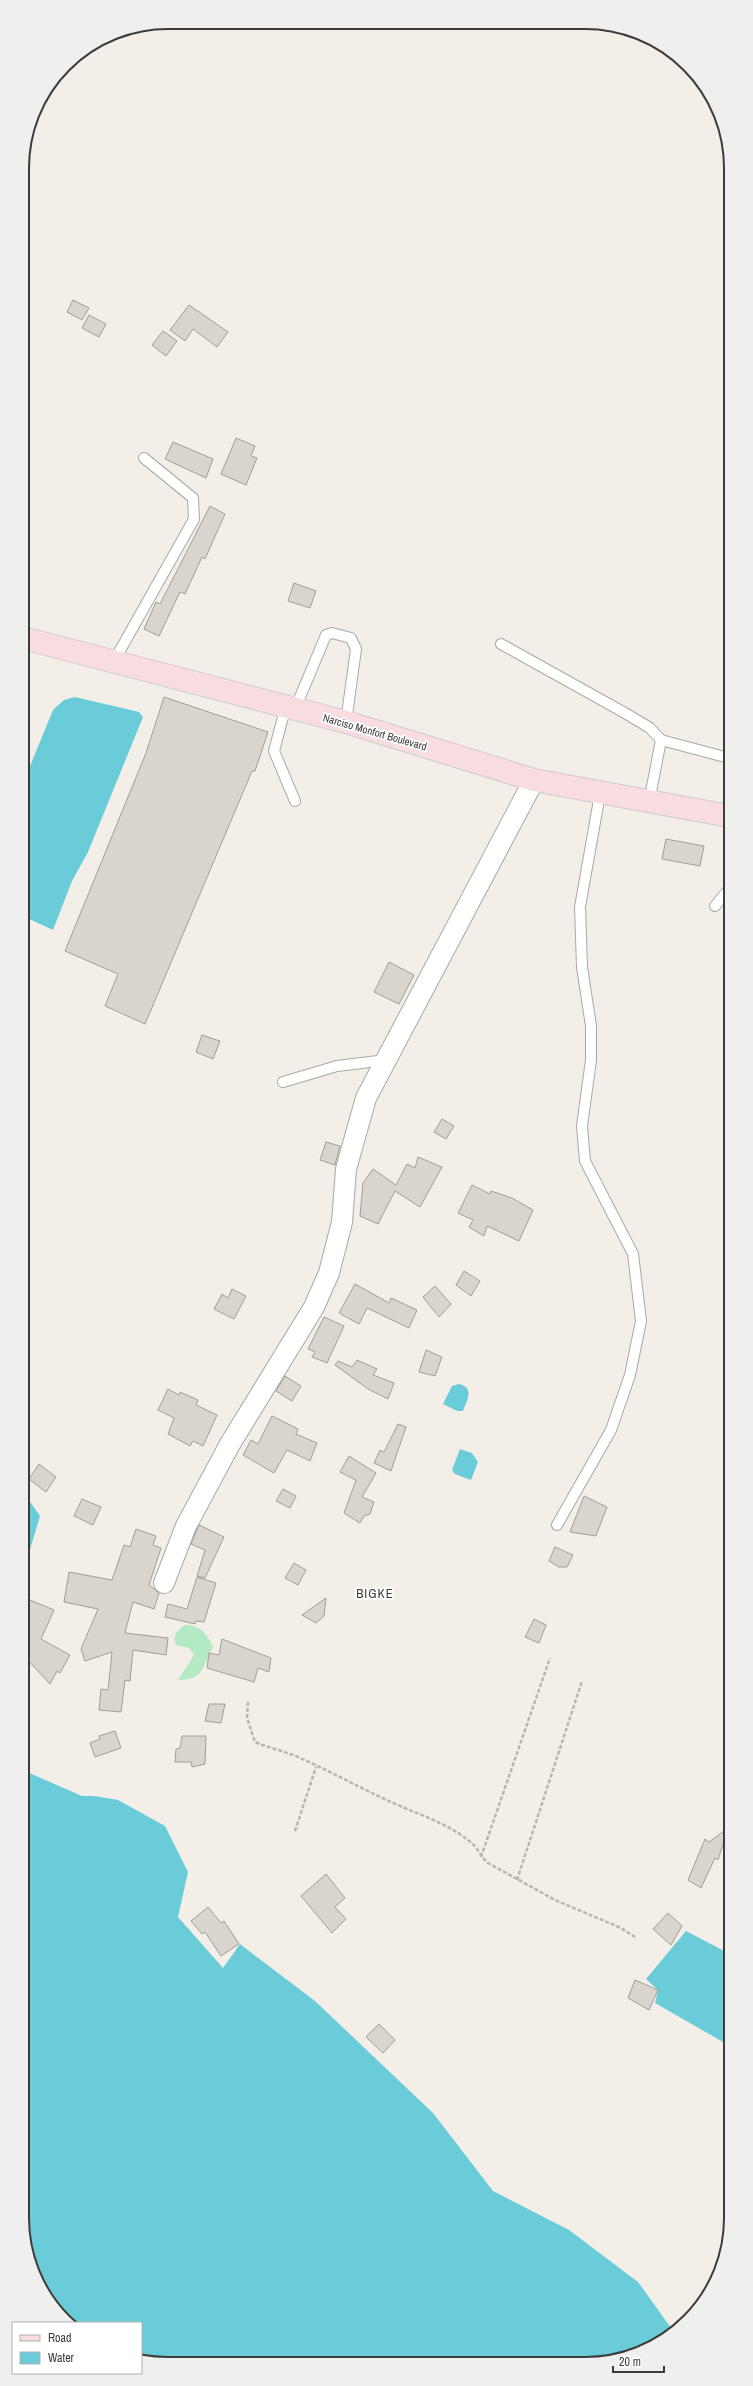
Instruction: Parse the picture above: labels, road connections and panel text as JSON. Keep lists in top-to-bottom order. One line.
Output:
{"streets":{"main road":["Narciso Monfort Boulevard"]},"districts":["BIGKE"],"legend":["Road","Water"],"scale_bar":"20 m"}
